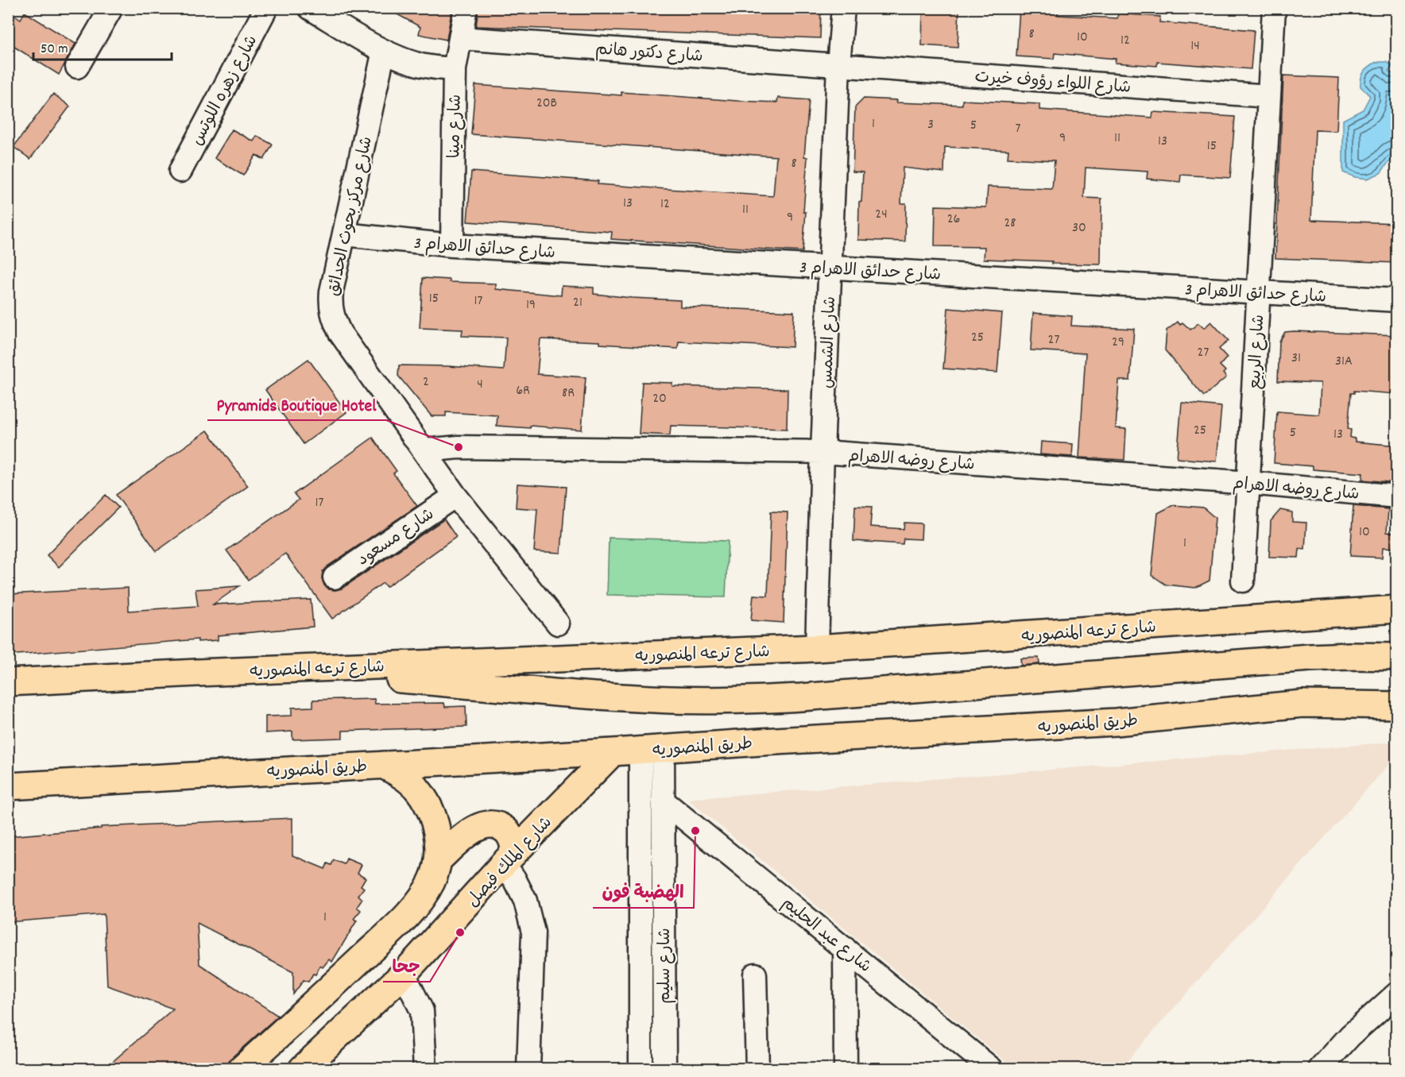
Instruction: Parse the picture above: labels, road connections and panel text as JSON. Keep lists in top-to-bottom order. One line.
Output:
{"streets":{"main road":["شارع ترعه المنصوريه","طريق المنصوريه","شارع الملك فيصل"],"street":["شارع دكتور هانم","شارع اللواء رؤوف خيرت","شارع زهره اللوتس","شارع مينا","شارع مركز بحوث الحدائق","شارع حدائق الاهرام 3","شارع الشمس","شارع الربيع","شارع روضه الاهرام","شارع مسعود","شارع عبد الحليم","شارع سليم"]},"crossings":[["شارع دكتور هانم","شارع اللواء رؤوف خيرت"],["شارع دكتور هانم","شارع مينا"],["شارع دكتور هانم","شارع الشمس"],["شارع اللواء رؤوف خيرت","شارع الشمس"],["شارع اللواء رؤوف خيرت","شارع الربيع"],["شارع مينا","شارع حدائق الاهرام 3"],["شارع مركز بحوث الحدائق","شارع حدائق الاهرام 3"],["شارع مركز بحوث الحدائق","شارع روضه الاهرام"],["شارع مركز بحوث الحدائق","شارع مسعود"],["شارع حدائق الاهرام 3","شارع الشمس"],["شارع حدائق الاهرام 3","شارع الربيع"],["شارع الشمس","شارع روضه الاهرام"],["شارع الشمس","شارع ترعه المنصوريه"],["شارع الربيع","شارع روضه الاهرام"],["طريق المنصوريه","شارع الملك فيصل"],["طريق المنصوريه","شارع سليم"],["شارع عبد الحليم","شارع سليم"]],"places":["Pyramids Boutique Hotel","الهضبة فون","جحا"],"house_numbers":["8","10","12","14","20B","1","3","5","7","9","11","13","15","8","13","12","11","24","9","26","28","30","15","17","21","19","25","27","29","27","31","31A","2","4","6R","8R","20","25","5","13","17","10","1","1"],"scale_bar":"50 m"}
